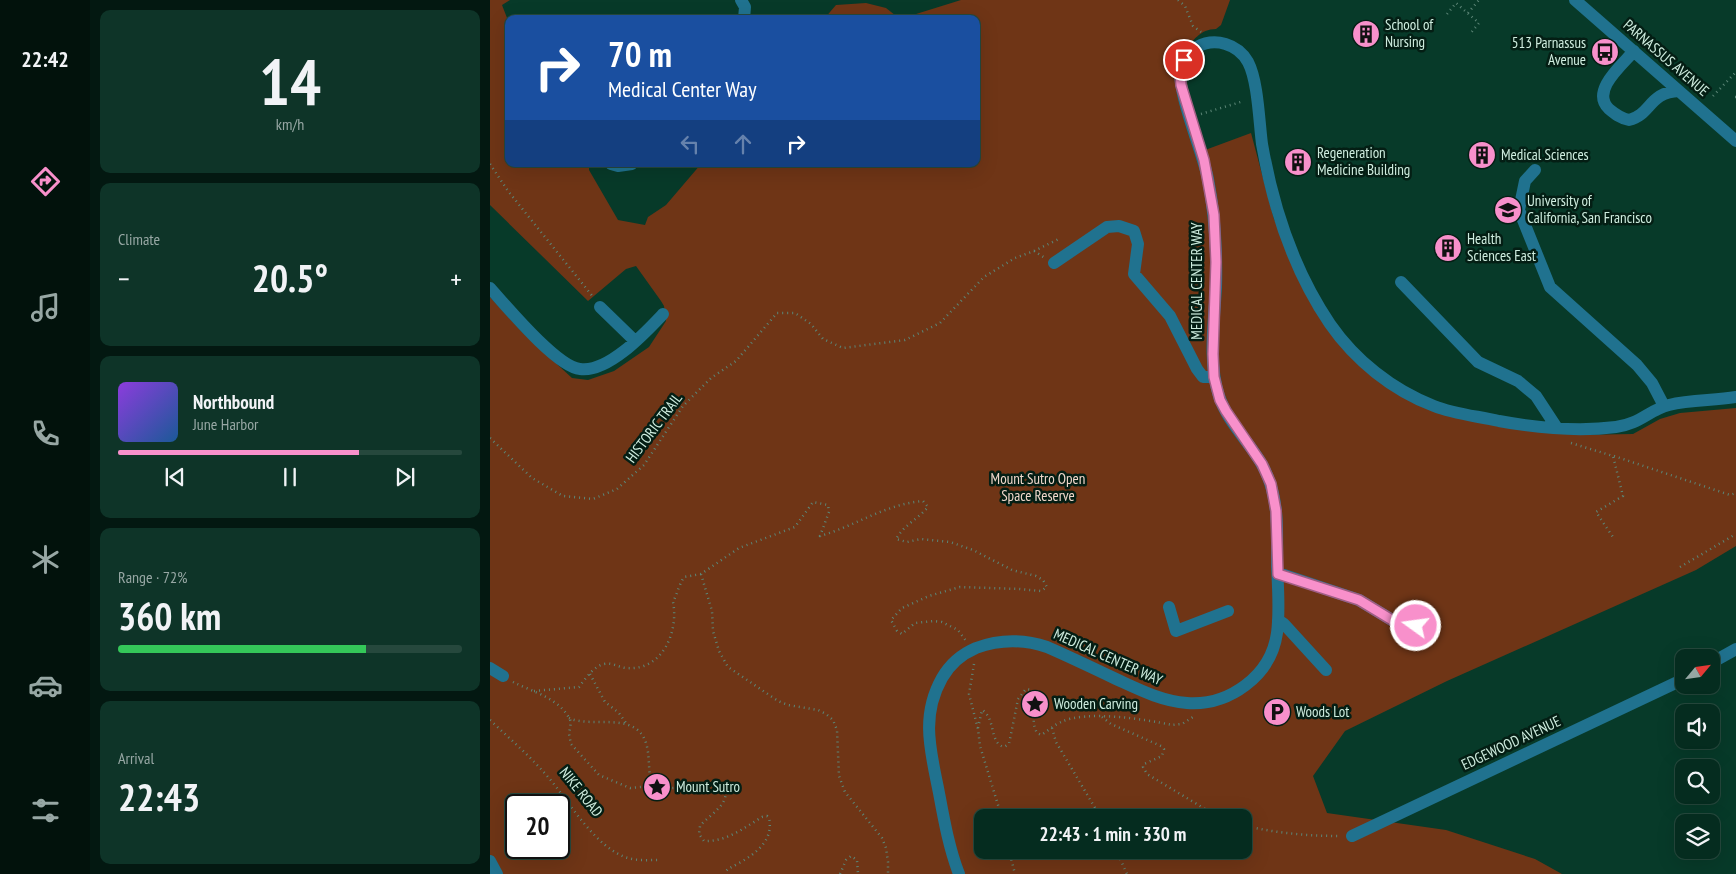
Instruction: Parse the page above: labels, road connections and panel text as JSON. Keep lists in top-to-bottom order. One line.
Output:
{"streets":{"street":["PARNASSUS AVENUE","MEDICAL CENTER WAY","EDGEWOOD AVENUE"],"path":["HISTORIC TRAIL","NIKE ROAD"]},"parks":["Mount Sutro Open Space Reserve"],"places":{"building":["School of Nursing","Medical Sciences","Regeneration Medicine Building","Health Sciences East"],"bus stop":["513 Parnassus Avenue"],"school or university":["University of California, San Francisco"],"place":["Wooden Carving","Mount Sutro"],"parking":["Woods Lot"]},"north":"top right","page":{"tabs":"22:42","tile":[["14","km/h"],"Climate",["Range · 72%","360 km"],["Arrival","22:43"]],"turn":["70 m","Medical Center Way"],"heat":["−","20.5°","+"],"song":["Northbound","June Harbor"],"limit":"20","trip":"22:43 · 1 min · 330 m"}}
